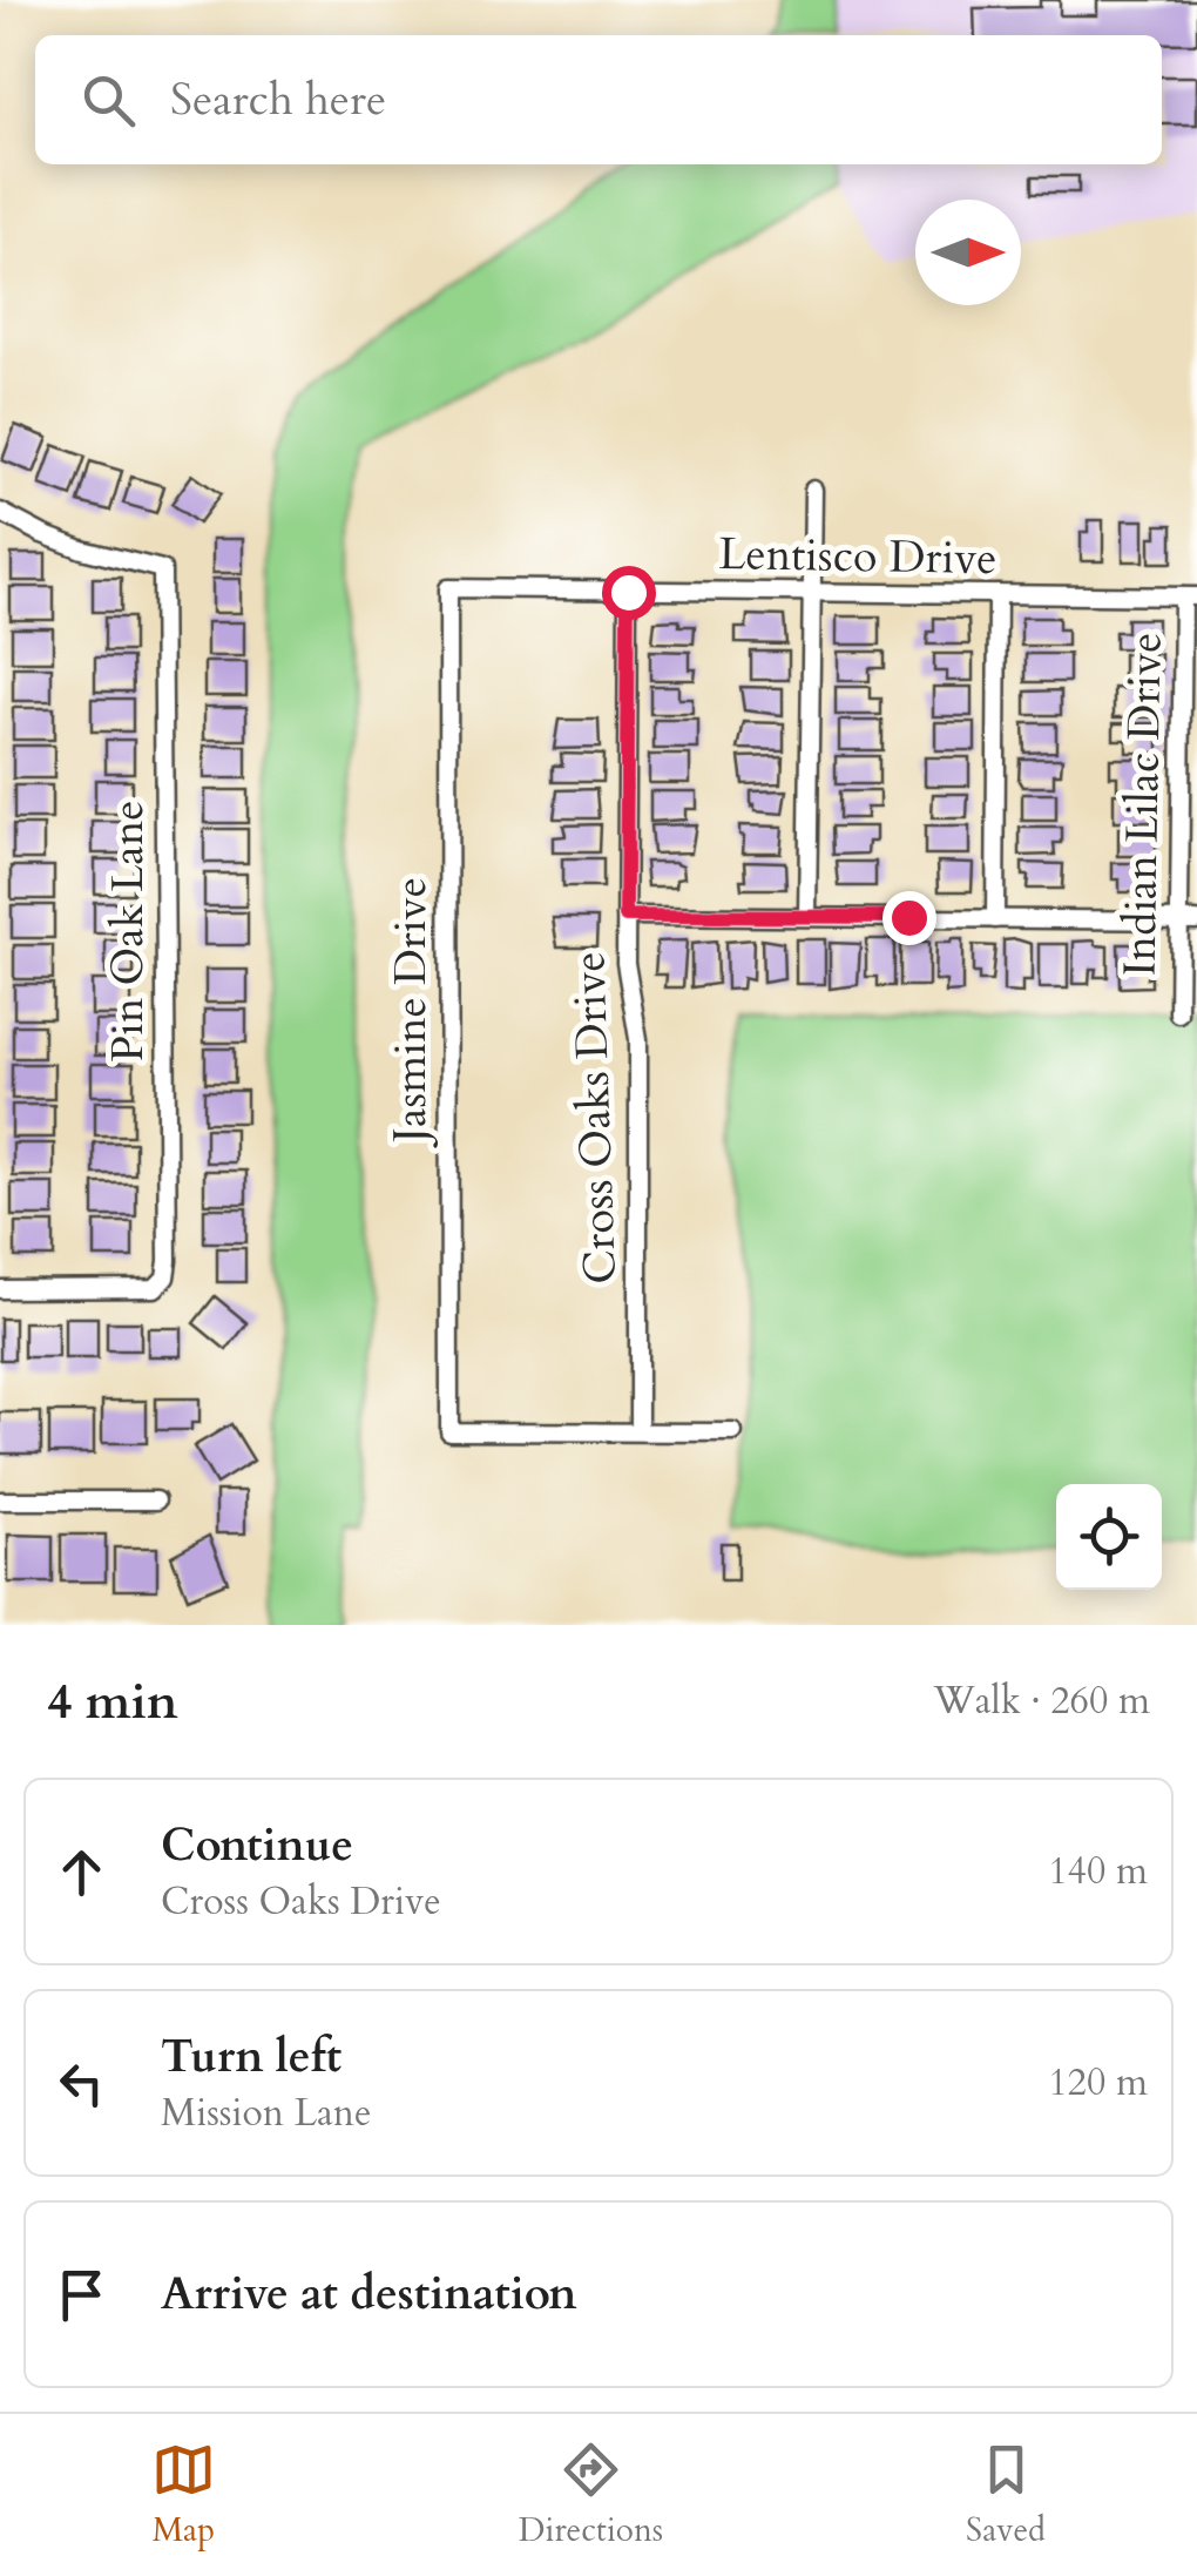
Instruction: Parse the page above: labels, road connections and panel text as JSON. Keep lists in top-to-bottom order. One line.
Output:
{"streets":{"street":["Lentisco Drive","Indian Lilac Drive","Pin Oak Lane","Jasmine Drive","Cross Oaks Drive"]},"crossings":[["Lentisco Drive","Indian Lilac Drive"],["Lentisco Drive","Jasmine Drive"],["Lentisco Drive","Cross Oaks Drive"],["Jasmine Drive","Cross Oaks Drive"]],"north":"right","page":{"search":"Search here","heading":["4 min","Walk · 260 m"],"list":[["Continue","Cross Oaks Drive","140 m"],["Turn left","Mission Lane","120 m"],"Arrive at destination"],"nav":["Map","Directions","Saved"]}}
